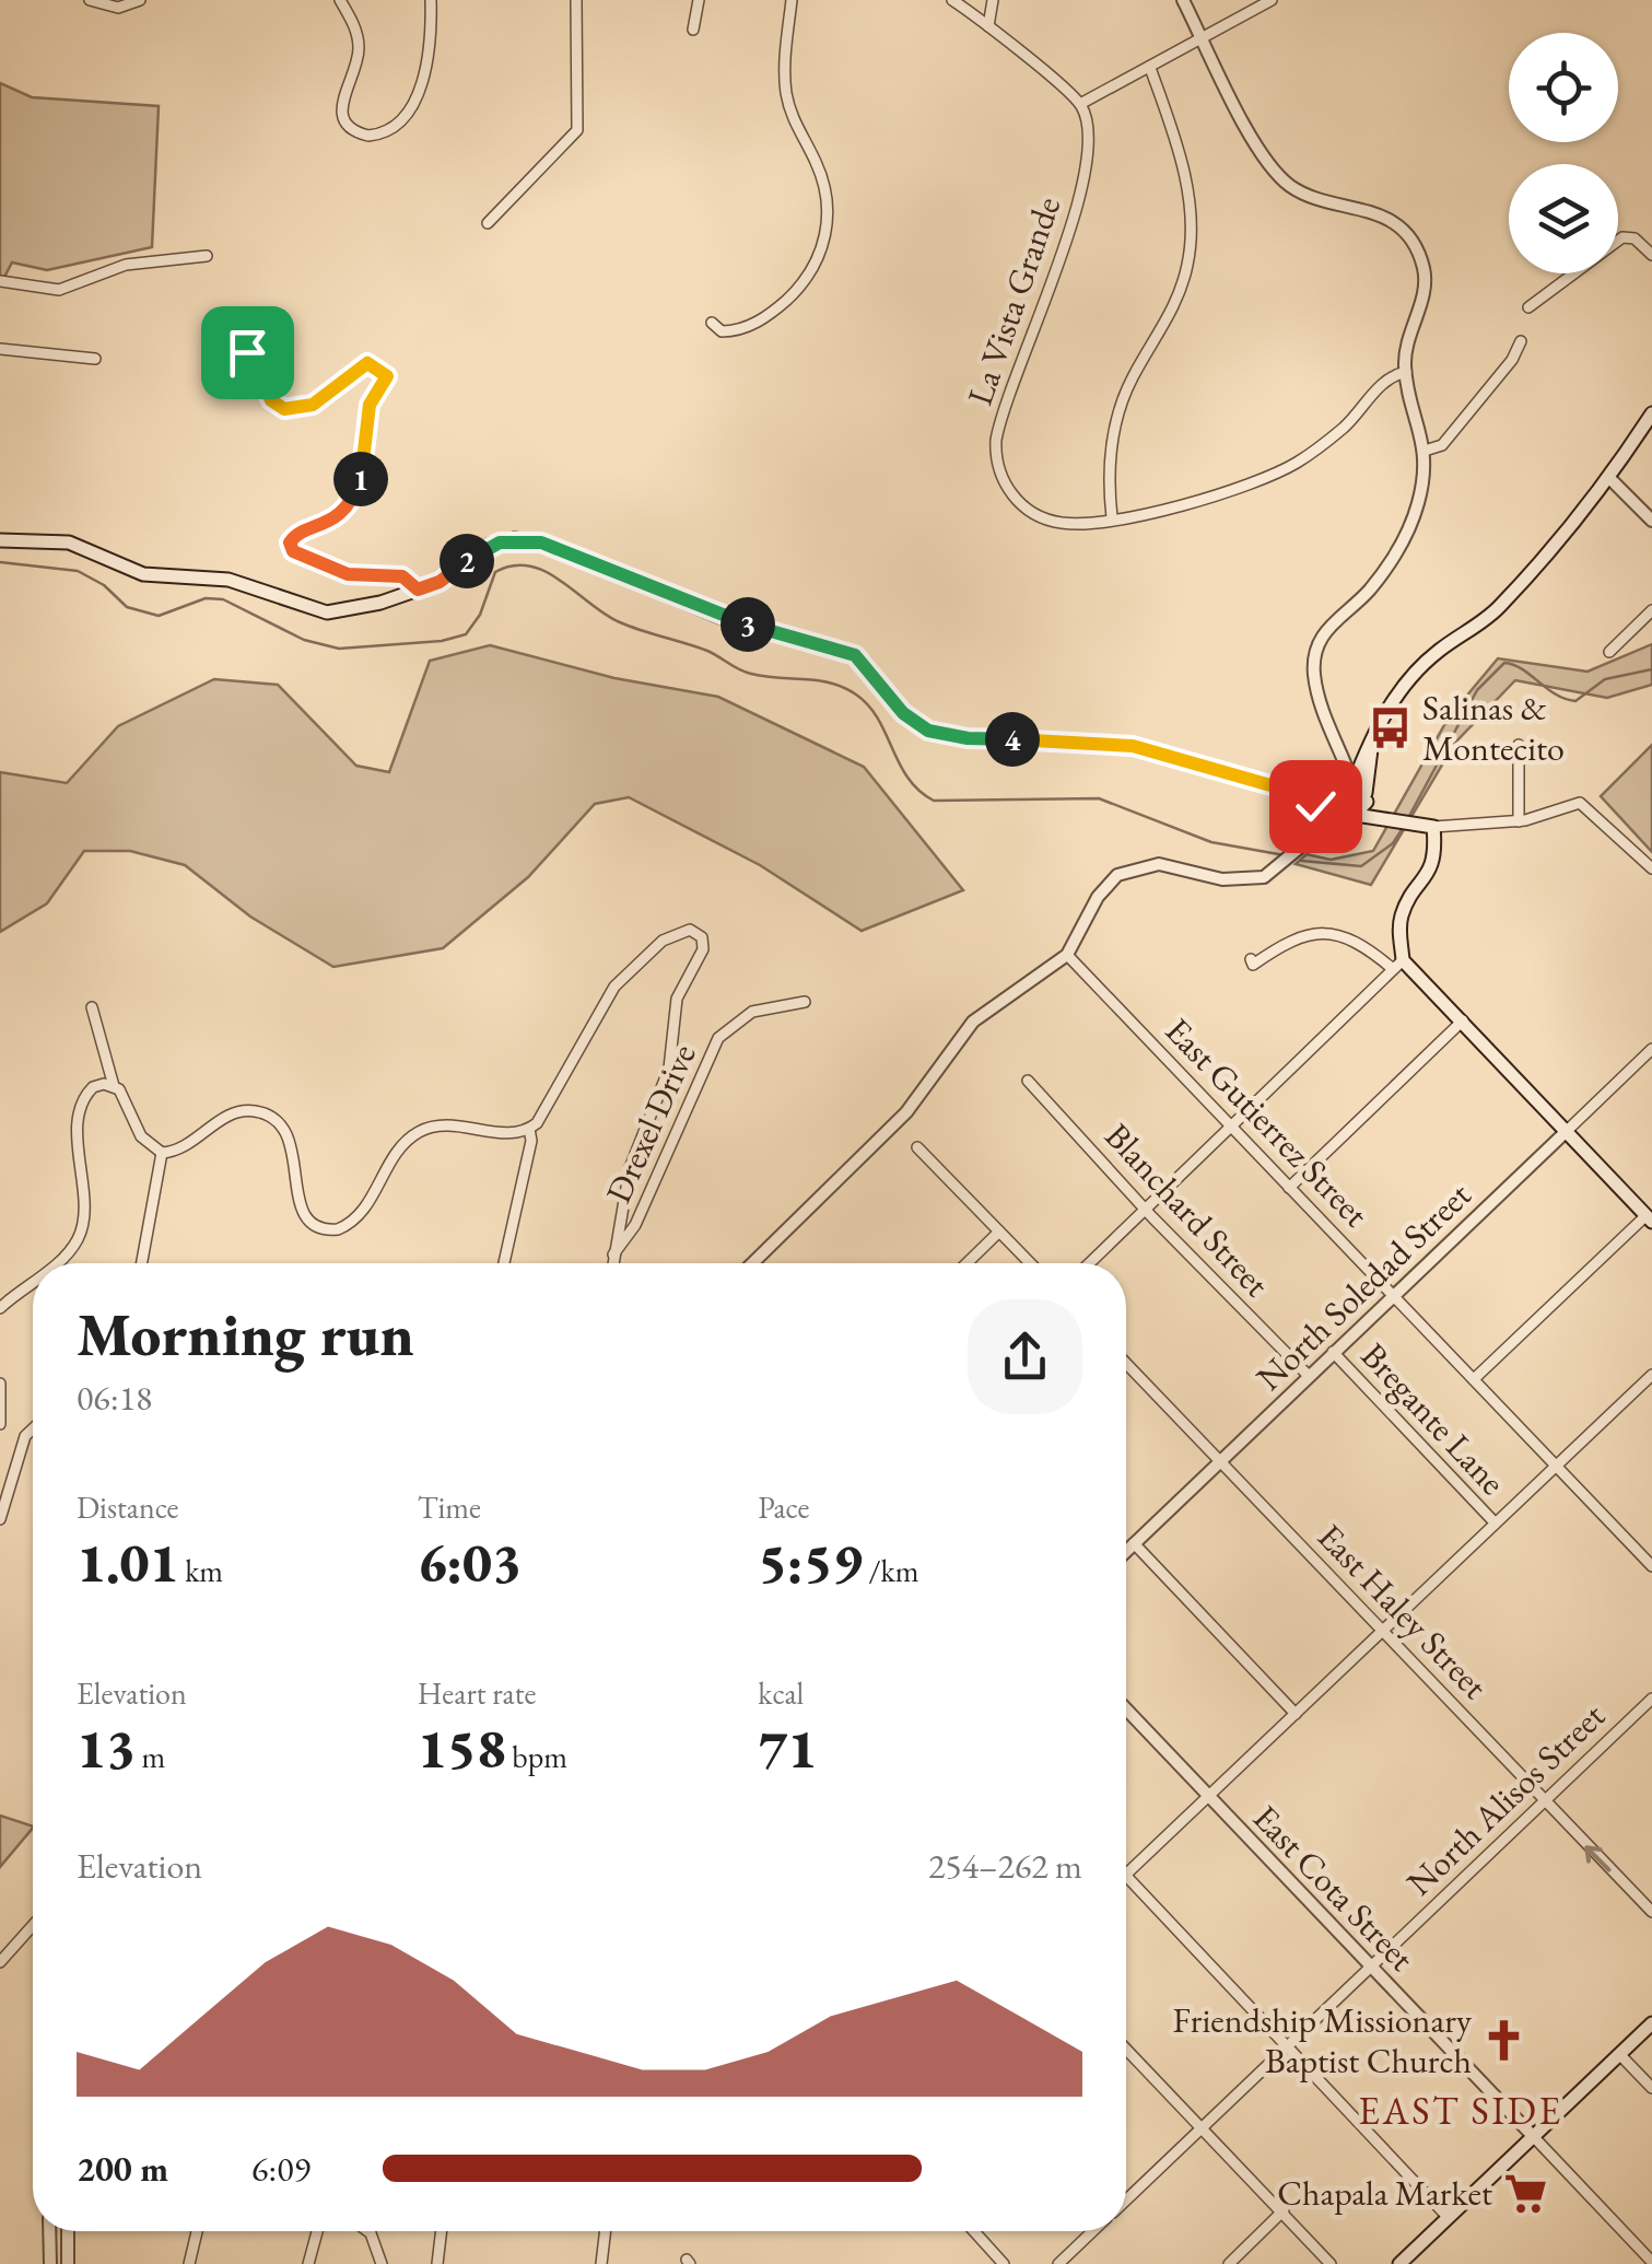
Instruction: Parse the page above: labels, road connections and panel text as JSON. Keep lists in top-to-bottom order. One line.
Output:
{"streets":{"street":["La Vista Grande","East Gutierrez Street","Drexel Drive","Blanchard Street","North Soledad Street","Bregante Lane","East Haley Street","North Alisos Street","East Cota Street"]},"crossings":[["East Gutierrez Street","North Soledad Street"],["Blanchard Street","North Soledad Street"],["North Soledad Street","Bregante Lane"],["North Soledad Street","East Haley Street"],["East Haley Street","North Alisos Street"],["North Alisos Street","East Cota Street"]],"districts":["EAST SIDE"],"places":{"bus stop":["Salinas & Montecito"],"church":["Friendship Missionary Baptist Church"],"supermarket":["Chapala Market"]},"page":{"pins":["1","2","3","4"],"heading":["Morning run","06:18"],"stats":[["Distance","1.01 km"],["Time","6:03"],["Pace","5:59 /km"],["Elevation","13 m"],["Heart rate","158 bpm"],["kcal","71"]],"chart":["Elevation","254–262 m"],"list":[{"name":"200 m","note":"6:09"}]}}
